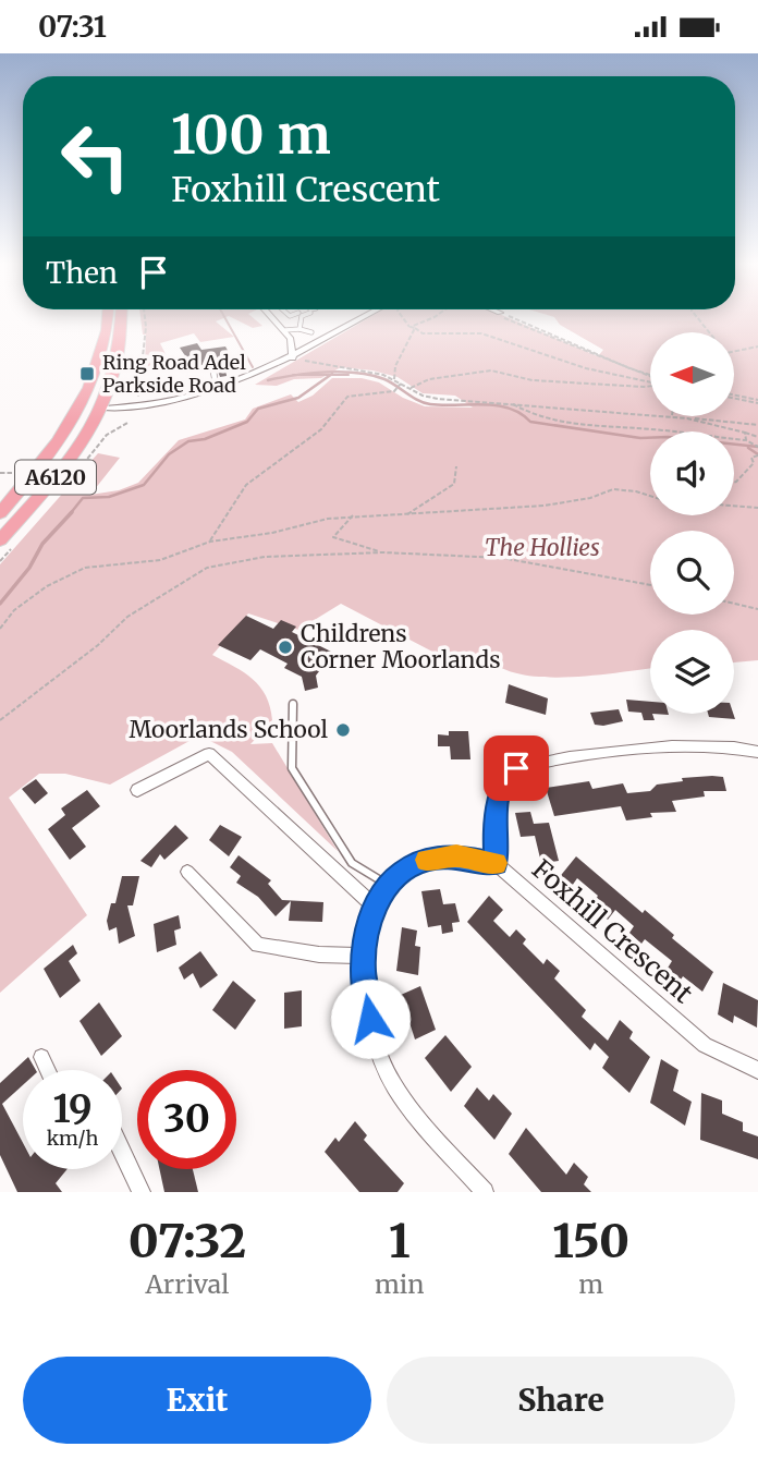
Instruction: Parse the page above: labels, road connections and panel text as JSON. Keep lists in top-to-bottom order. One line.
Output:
{"streets":{"highway":["A6120"],"street":["Foxhill Crescent"]},"parks":["The Hollies"],"places":{"transit":["Ring Road Adel Parkside Road"],"other":["Childrens Corner Moorlands","Moorlands School"]},"north":"left","page":{"status":"07:31","turn":["100 m","Foxhill Crescent"],"then":"Then","speed":"19 km/h","limit":"30","eta":["07:32","Arrival","1","min","150","m"],"buttons":["Exit","Share"]}}
